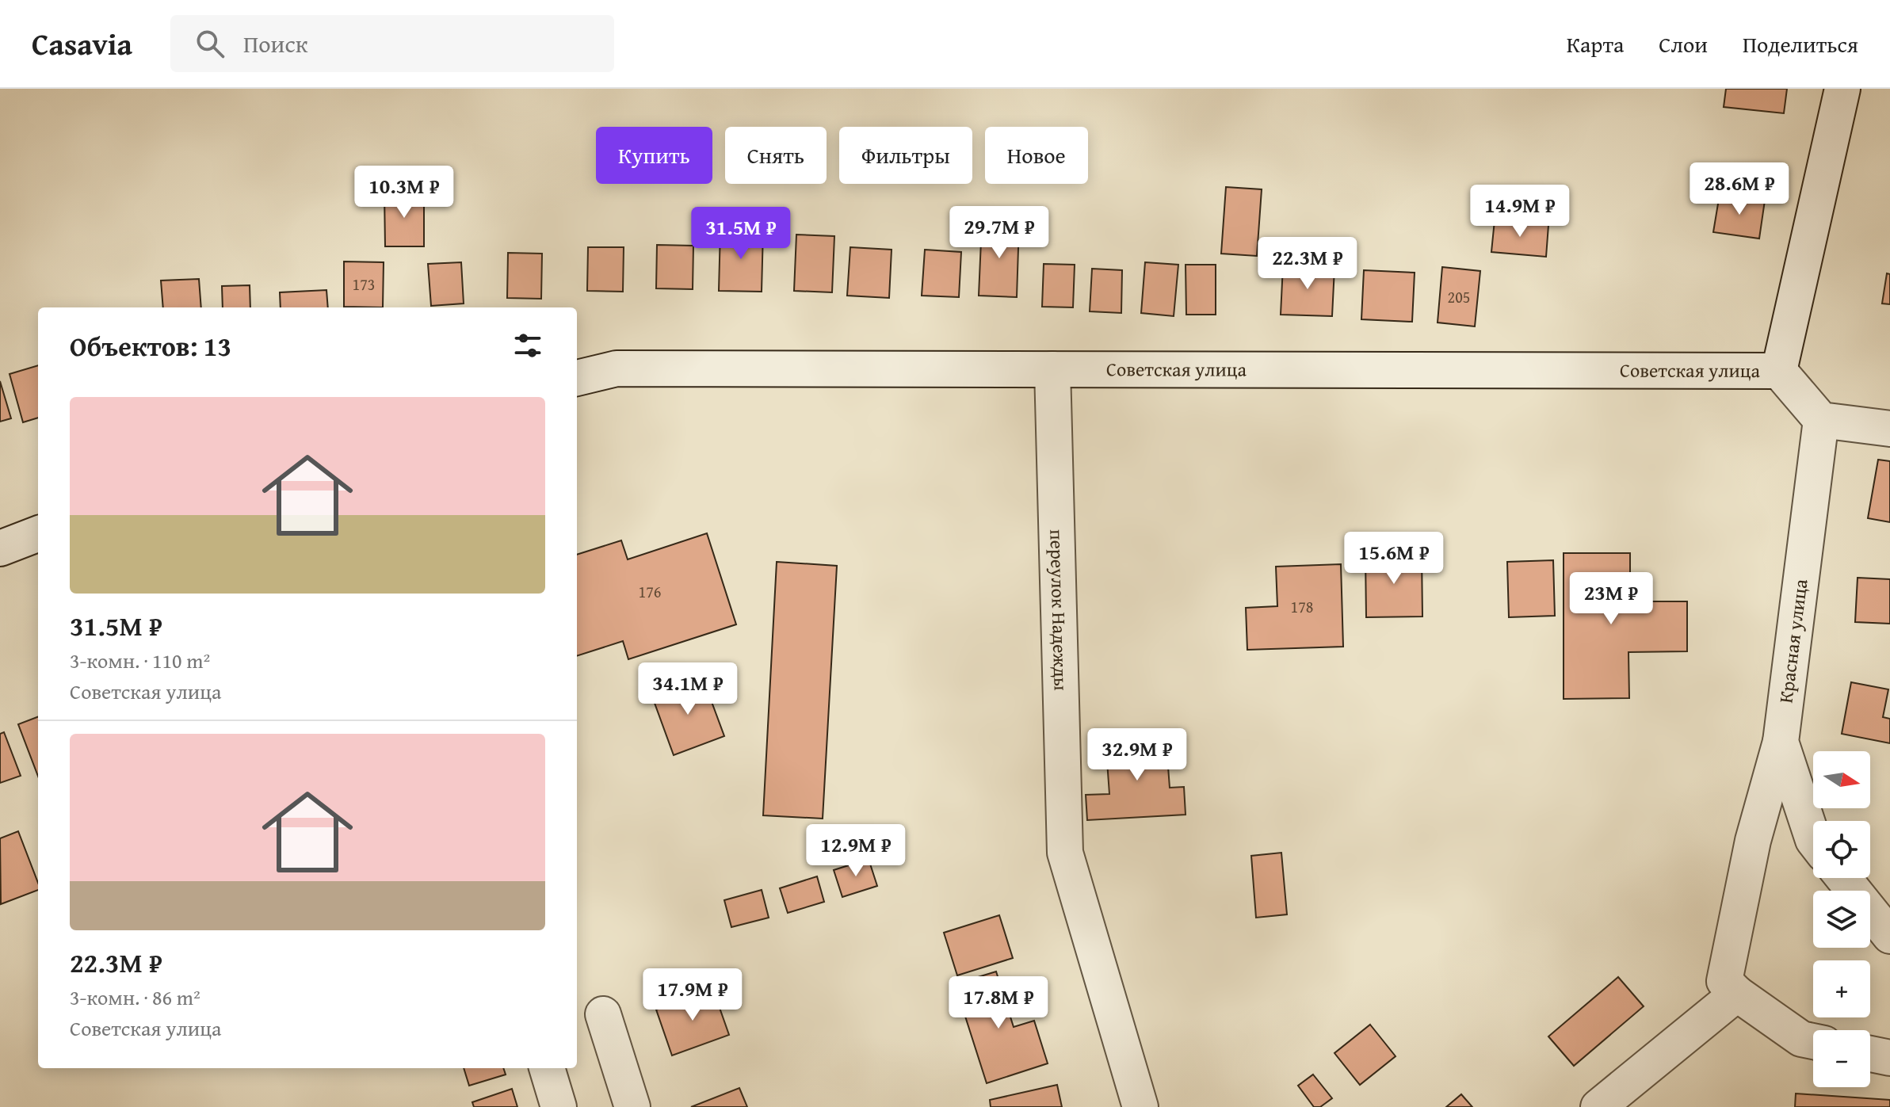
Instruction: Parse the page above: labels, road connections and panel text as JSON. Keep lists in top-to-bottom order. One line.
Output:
{"streets":{"street":["Советская улица","переулок Надежды","Красная улица"]},"crossings":[["Советская улица","переулок Надежды"]],"house_numbers":["173","205","176","178"],"north":"right","page":{"header":"Casavia","search":"Поиск","nav":["Карта","Слои","Поделиться"],"chip":["Купить","Снять","Фильтры","Новое"],"price":["28.6M ₽","10.3M ₽","14.9M ₽","29.7M ₽","31.5M ₽","22.3M ₽","15.6M ₽","23M ₽","34.1M ₽","32.9M ₽","12.9M ₽","17.9M ₽","17.8M ₽"],"heading":"Объектов: 13","list":[{"name":"31.5M ₽","note":"3-комн. · 110 m² · Советская улица"},{"name":"22.3M ₽","note":"3-комн. · 86 m² · Советская улица"}],"map_buttons":["+","−"]}}
